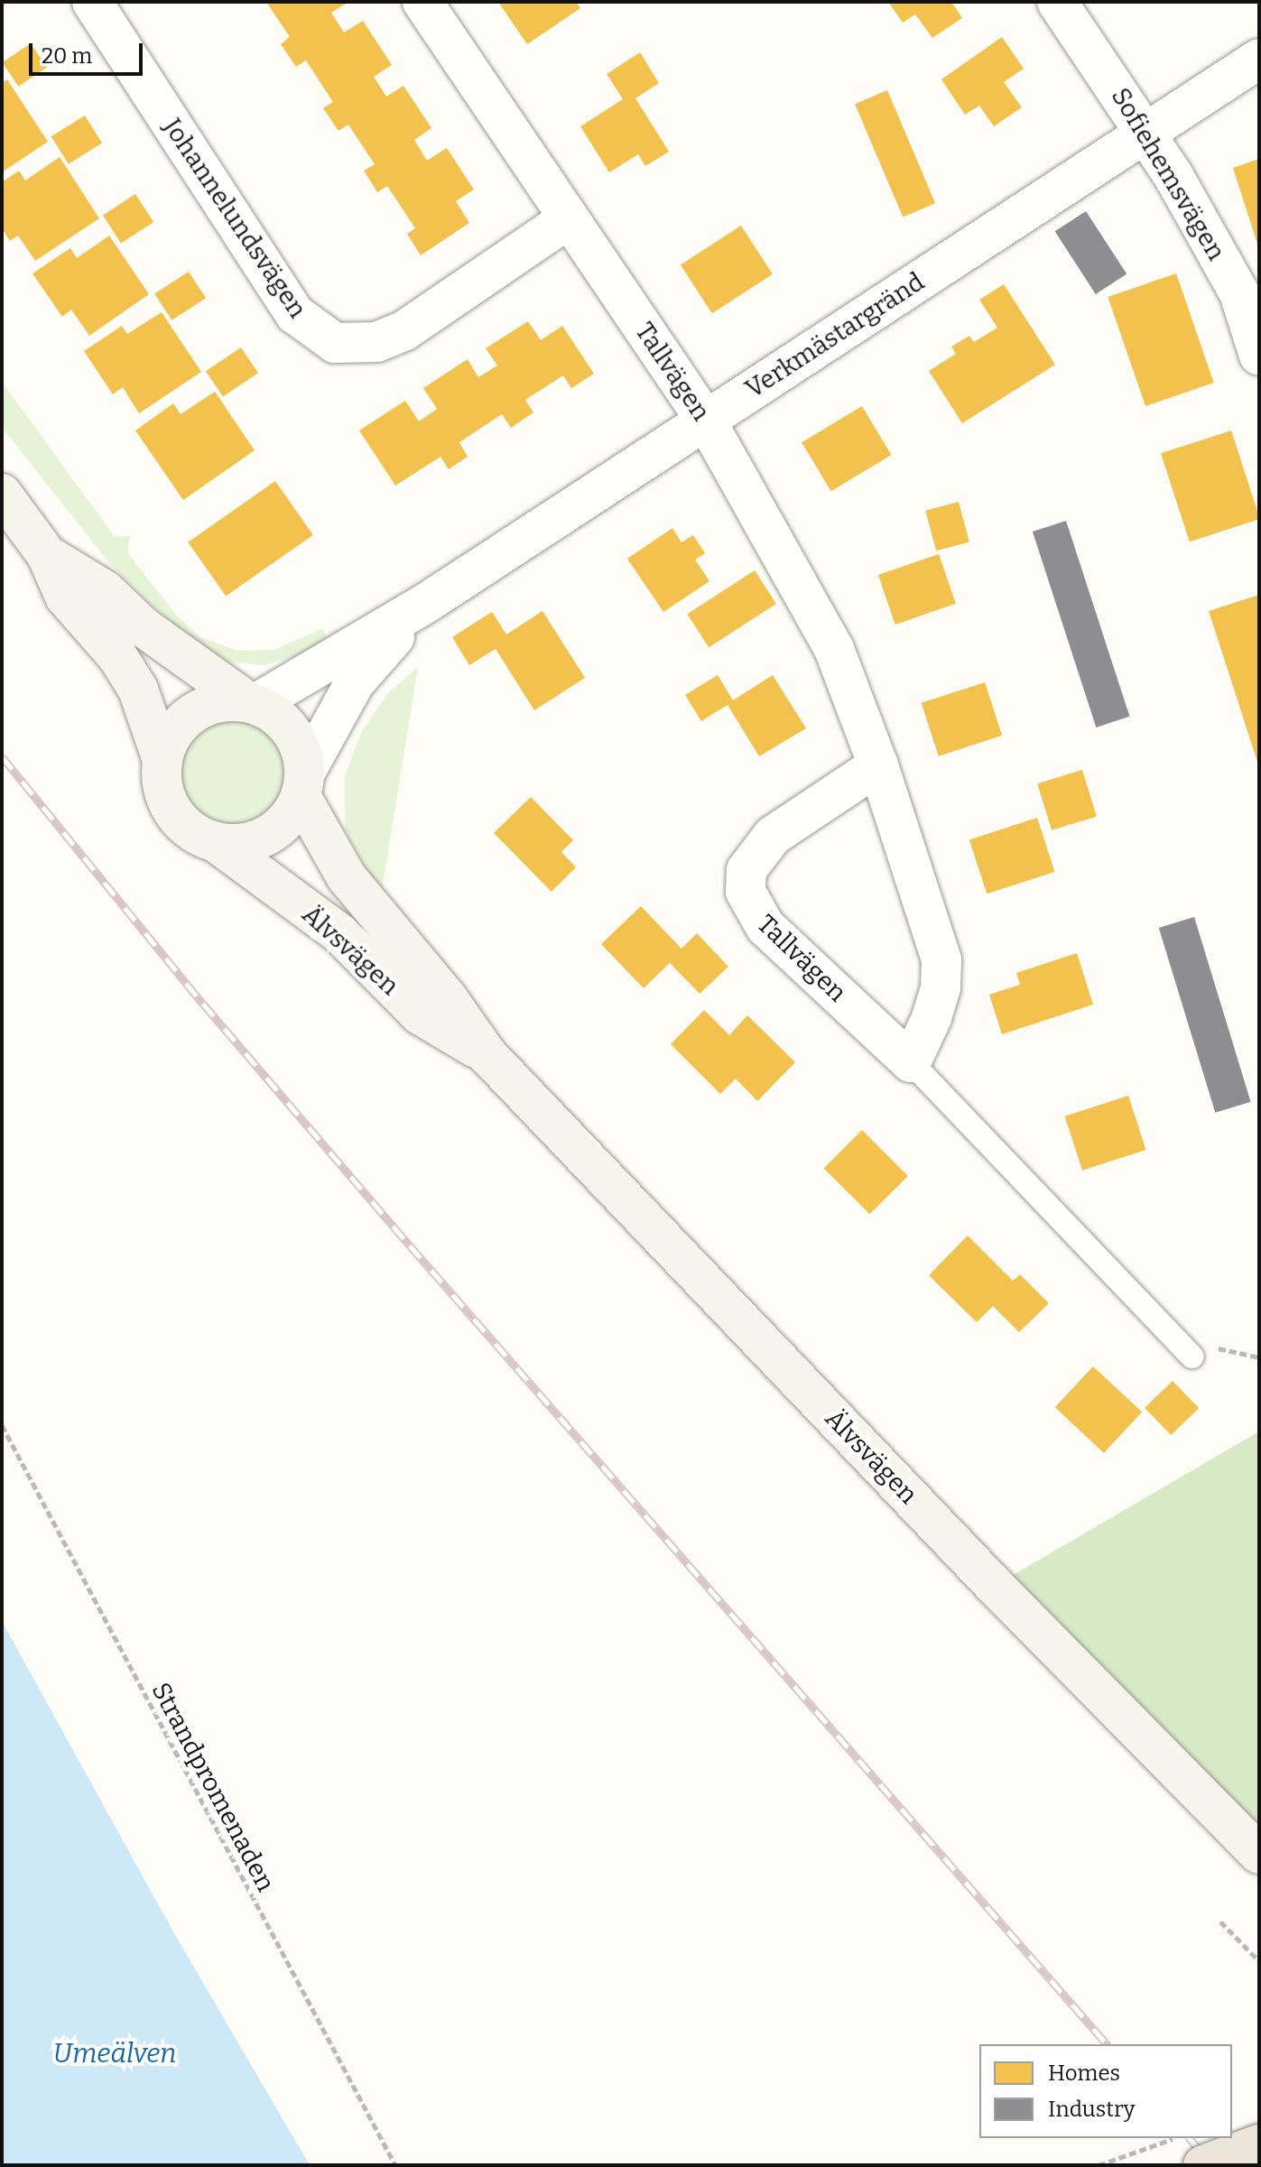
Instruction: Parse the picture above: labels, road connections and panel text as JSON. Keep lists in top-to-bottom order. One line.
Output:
{"streets":{"main road":["Älvsvägen"],"street":["Sofiehemsvägen","Johannelundsvägen","Verkmästargränd","Tallvägen"],"path":["Strandpromenaden"]},"crossings":[["Sofiehemsvägen","Verkmästargränd"],["Johannelundsvägen","Tallvägen"],["Verkmästargränd","Tallvägen"],["Verkmästargränd","Älvsvägen"]],"water":["Umeälven"],"legend":["Homes","Industry"],"scale_bar":"20 m"}
